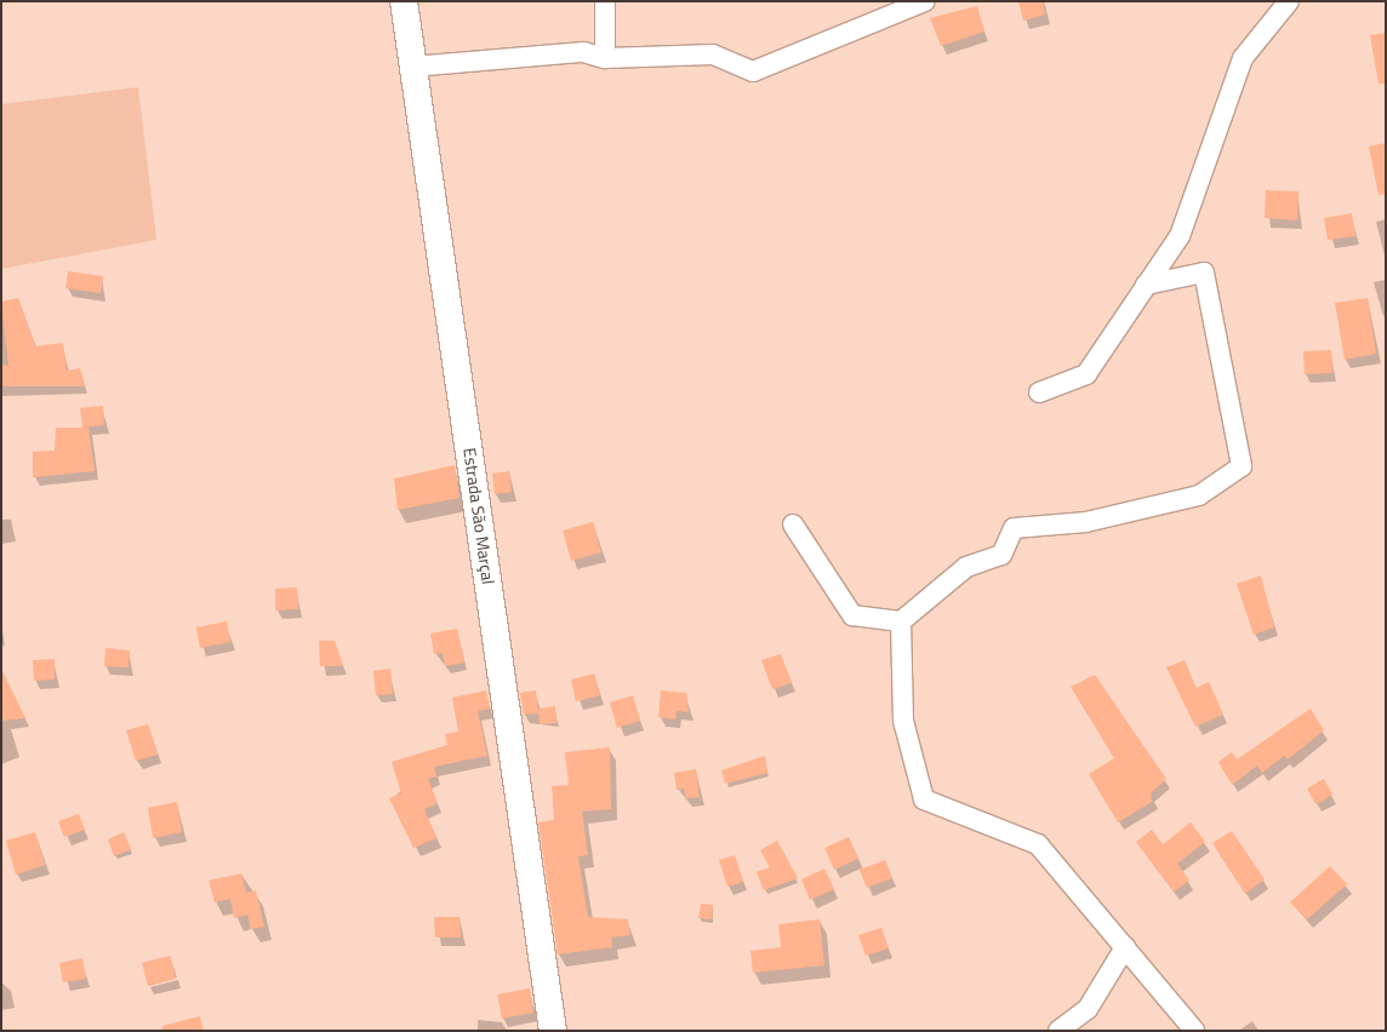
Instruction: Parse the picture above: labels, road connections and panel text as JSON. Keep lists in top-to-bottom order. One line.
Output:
{"streets":{"street":["Estrada São Marçal"]}}
